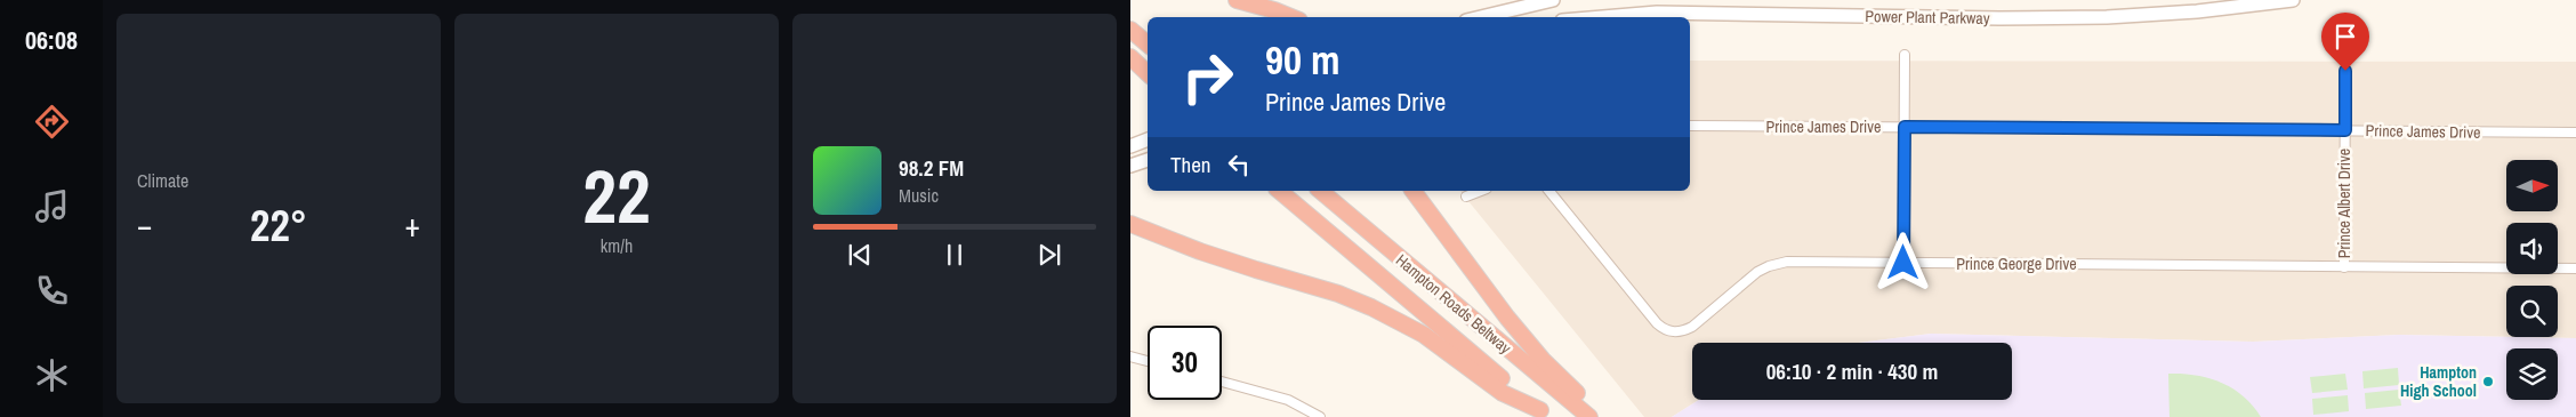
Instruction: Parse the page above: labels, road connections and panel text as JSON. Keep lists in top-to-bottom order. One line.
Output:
{"streets":{"highway":["Hampton Roads Beltway"],"main road":["Power Plant Parkway"],"street":["Prince James Drive","Prince Albert Drive","Prince George Drive"]},"crossings":[["Prince James Drive","Prince Albert Drive"],["Prince Albert Drive","Prince George Drive"]],"places":["Hampton High School"],"north":"right","page":{"tabs":"06:08","tile":["Climate",["22","km/h"]],"turn":["90 m","Prince James Drive"],"then":"Then","song":["98.2 FM","Music"],"heat":["−","22°","+"],"limit":"30","trip":"06:10 · 2 min · 430 m"}}
